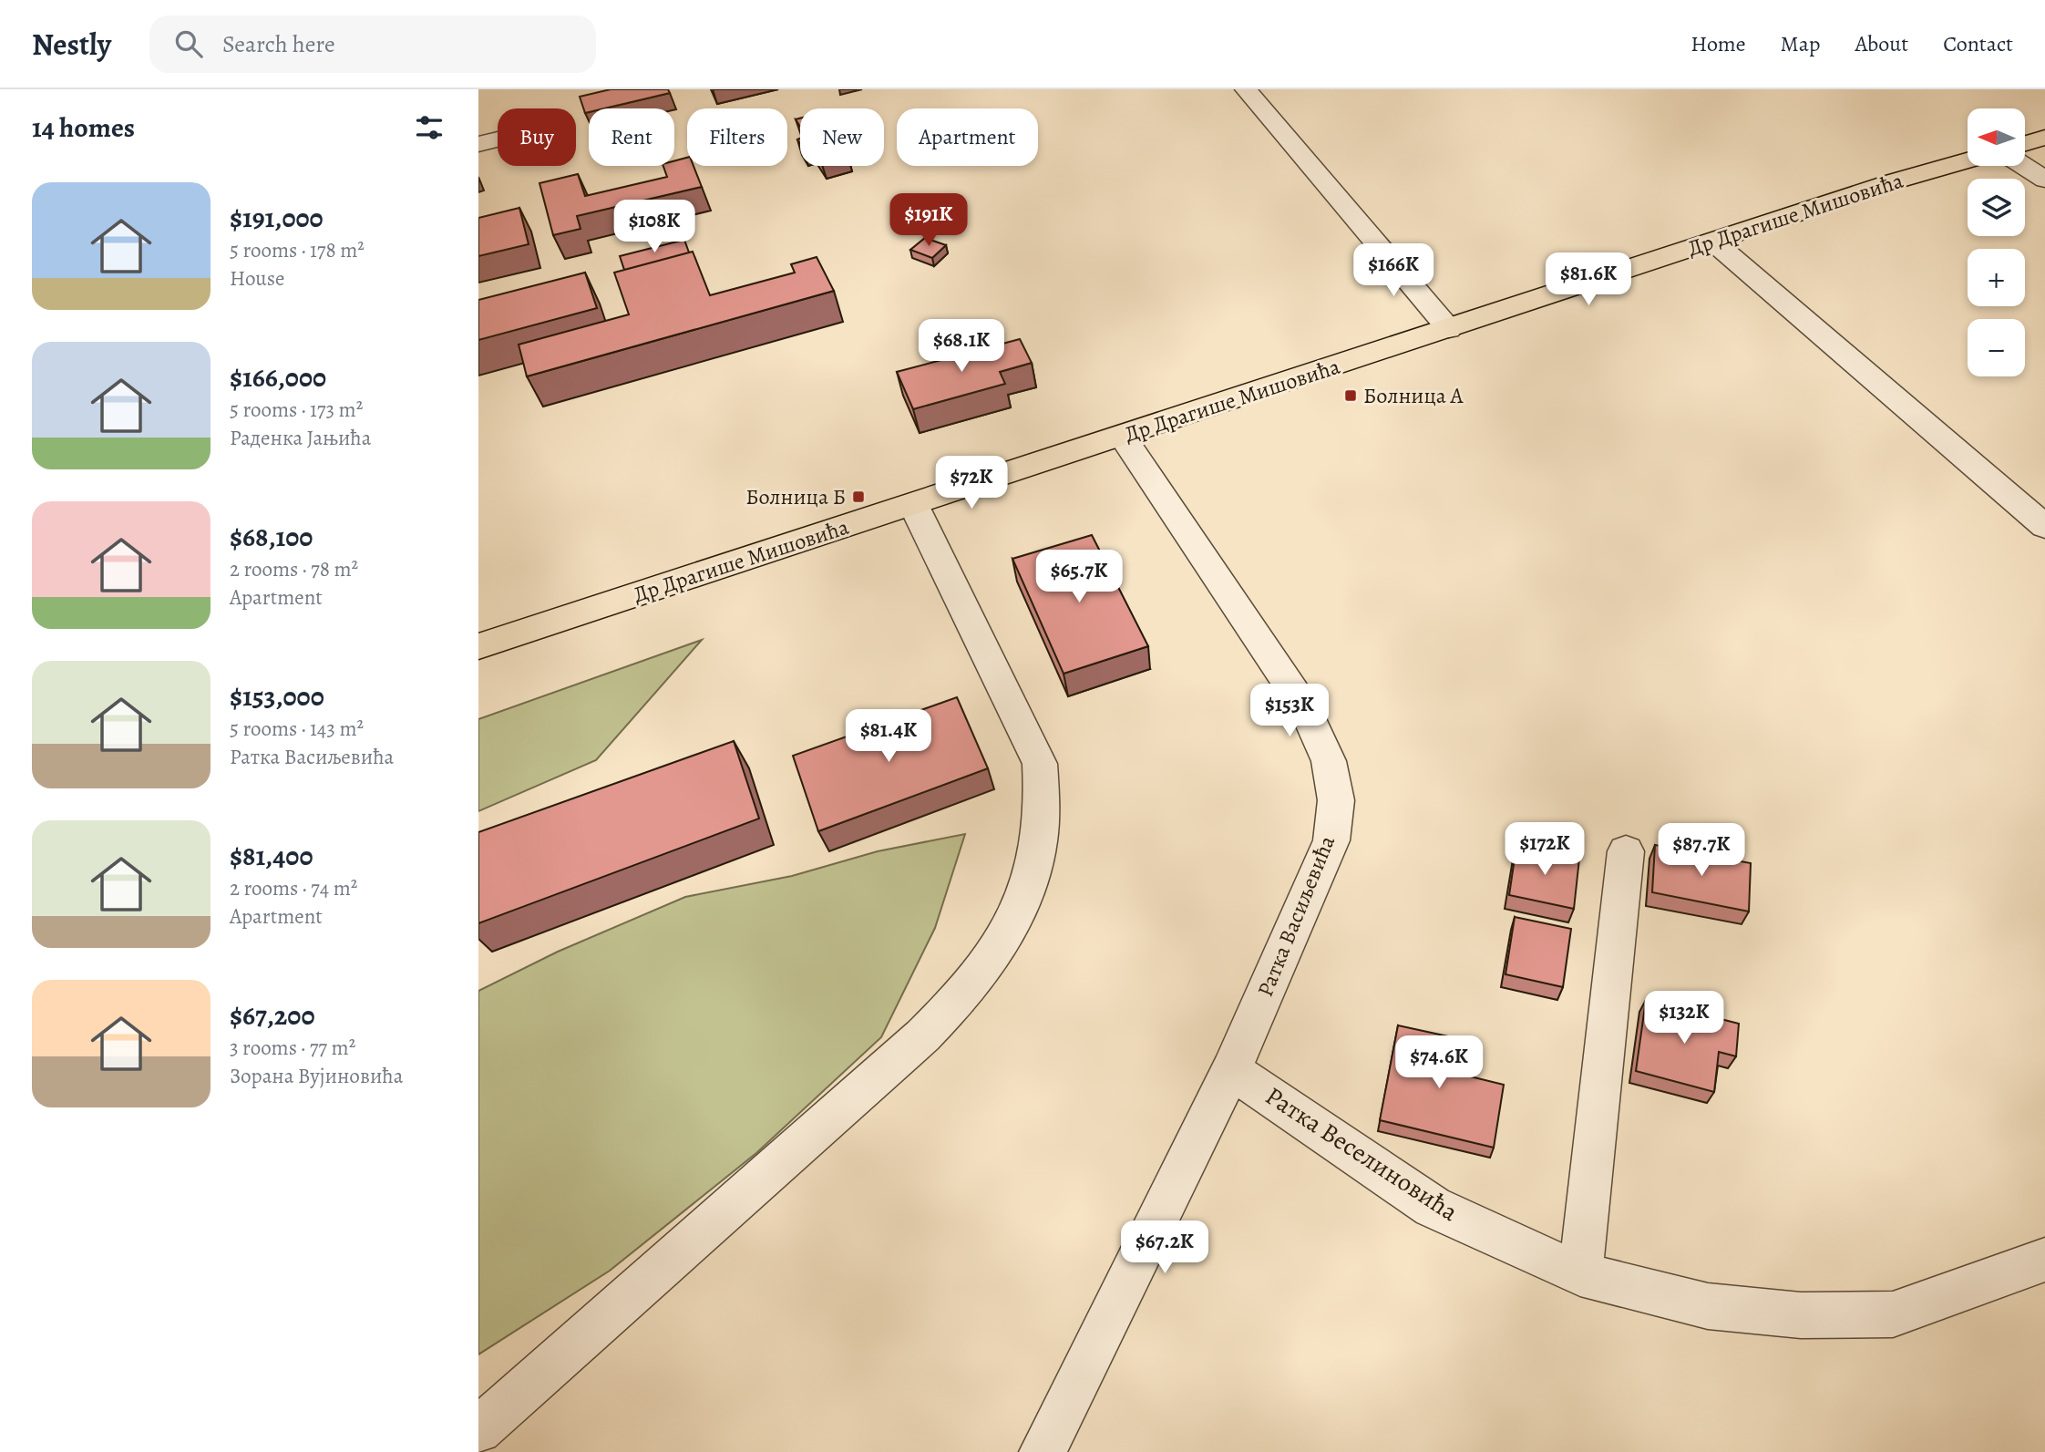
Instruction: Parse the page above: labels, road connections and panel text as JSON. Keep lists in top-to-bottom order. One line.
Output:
{"streets":{"main road":["Др Драгише Мишовића"],"street":["Ратка Васиљевића","Ратка Веселиновића"]},"crossings":[["Др Драгише Мишовића","Ратка Васиљевића"],["Ратка Васиљевића","Ратка Веселиновића"]],"places":{"transit":["Болница А","Болница Б"]},"north":"left","page":{"header":"Nestly","search":"Search here","nav":["Home","Map","About","Contact"],"heading":"14 homes","map_buttons":["+","−"],"chip":["Buy","Rent","Filters","New","Apartment"],"list":[{"name":"$191,000","note":"5 rooms · 178 m² · House"},{"name":"$166,000","note":"5 rooms · 173 m² · Раденка Јањића"},{"name":"$68,100","note":"2 rooms · 78 m² · Apartment"},{"name":"$153,000","note":"5 rooms · 143 m² · Ратка Васиљевића"},{"name":"$81,400","note":"2 rooms · 74 m² · Apartment"},{"name":"$67,200","note":"3 rooms · 77 m² · Зорана Вујиновића"}],"price":["$191K","$108K","$166K","$81.6K","$68.1K","$72K","$65.7K","$153K","$81.4K","$172K","$87.7K","$132K","$74.6K","$67.2K"]}}
